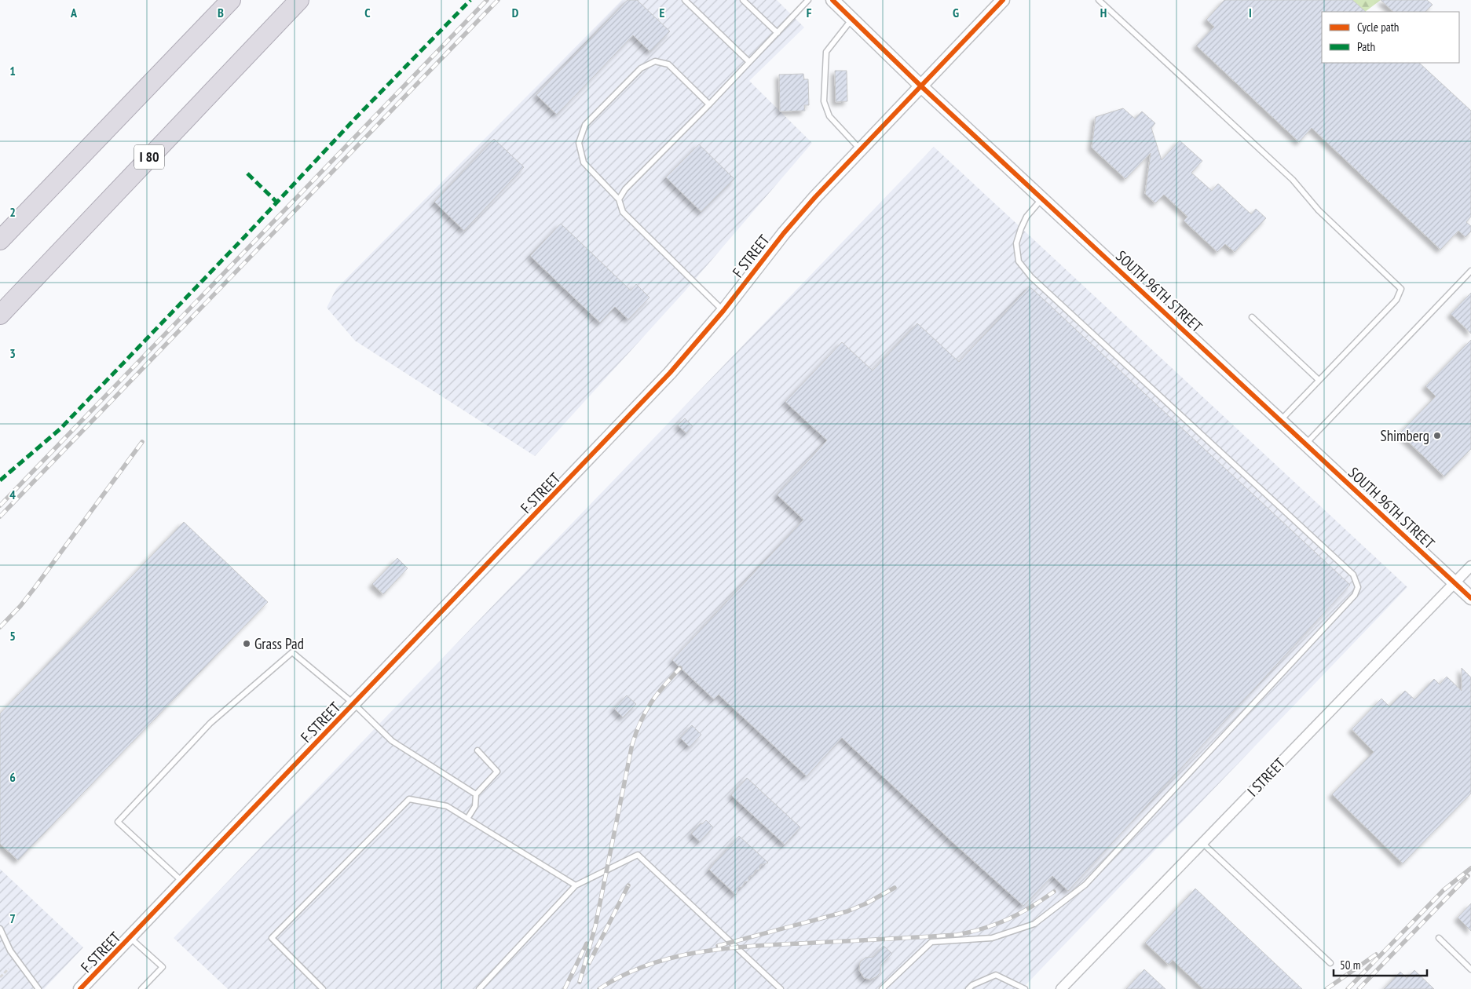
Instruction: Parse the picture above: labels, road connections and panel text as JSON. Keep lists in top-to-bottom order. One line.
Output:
{"streets":{"highway":["I 80"],"street":["F STREET","SOUTH 96TH STREET","I STREET"]},"crossings":[["F STREET","SOUTH 96TH STREET"],["SOUTH 96TH STREET","I STREET"]],"places":["Shimberg","Grass Pad"],"legend":["Cycle path","Path"],"scale_bar":"50 m","grid":{"columns":["A","B","C","D","E","F","G","H","I"],"rows":["1","2","3","4","5","6","7"]}}
